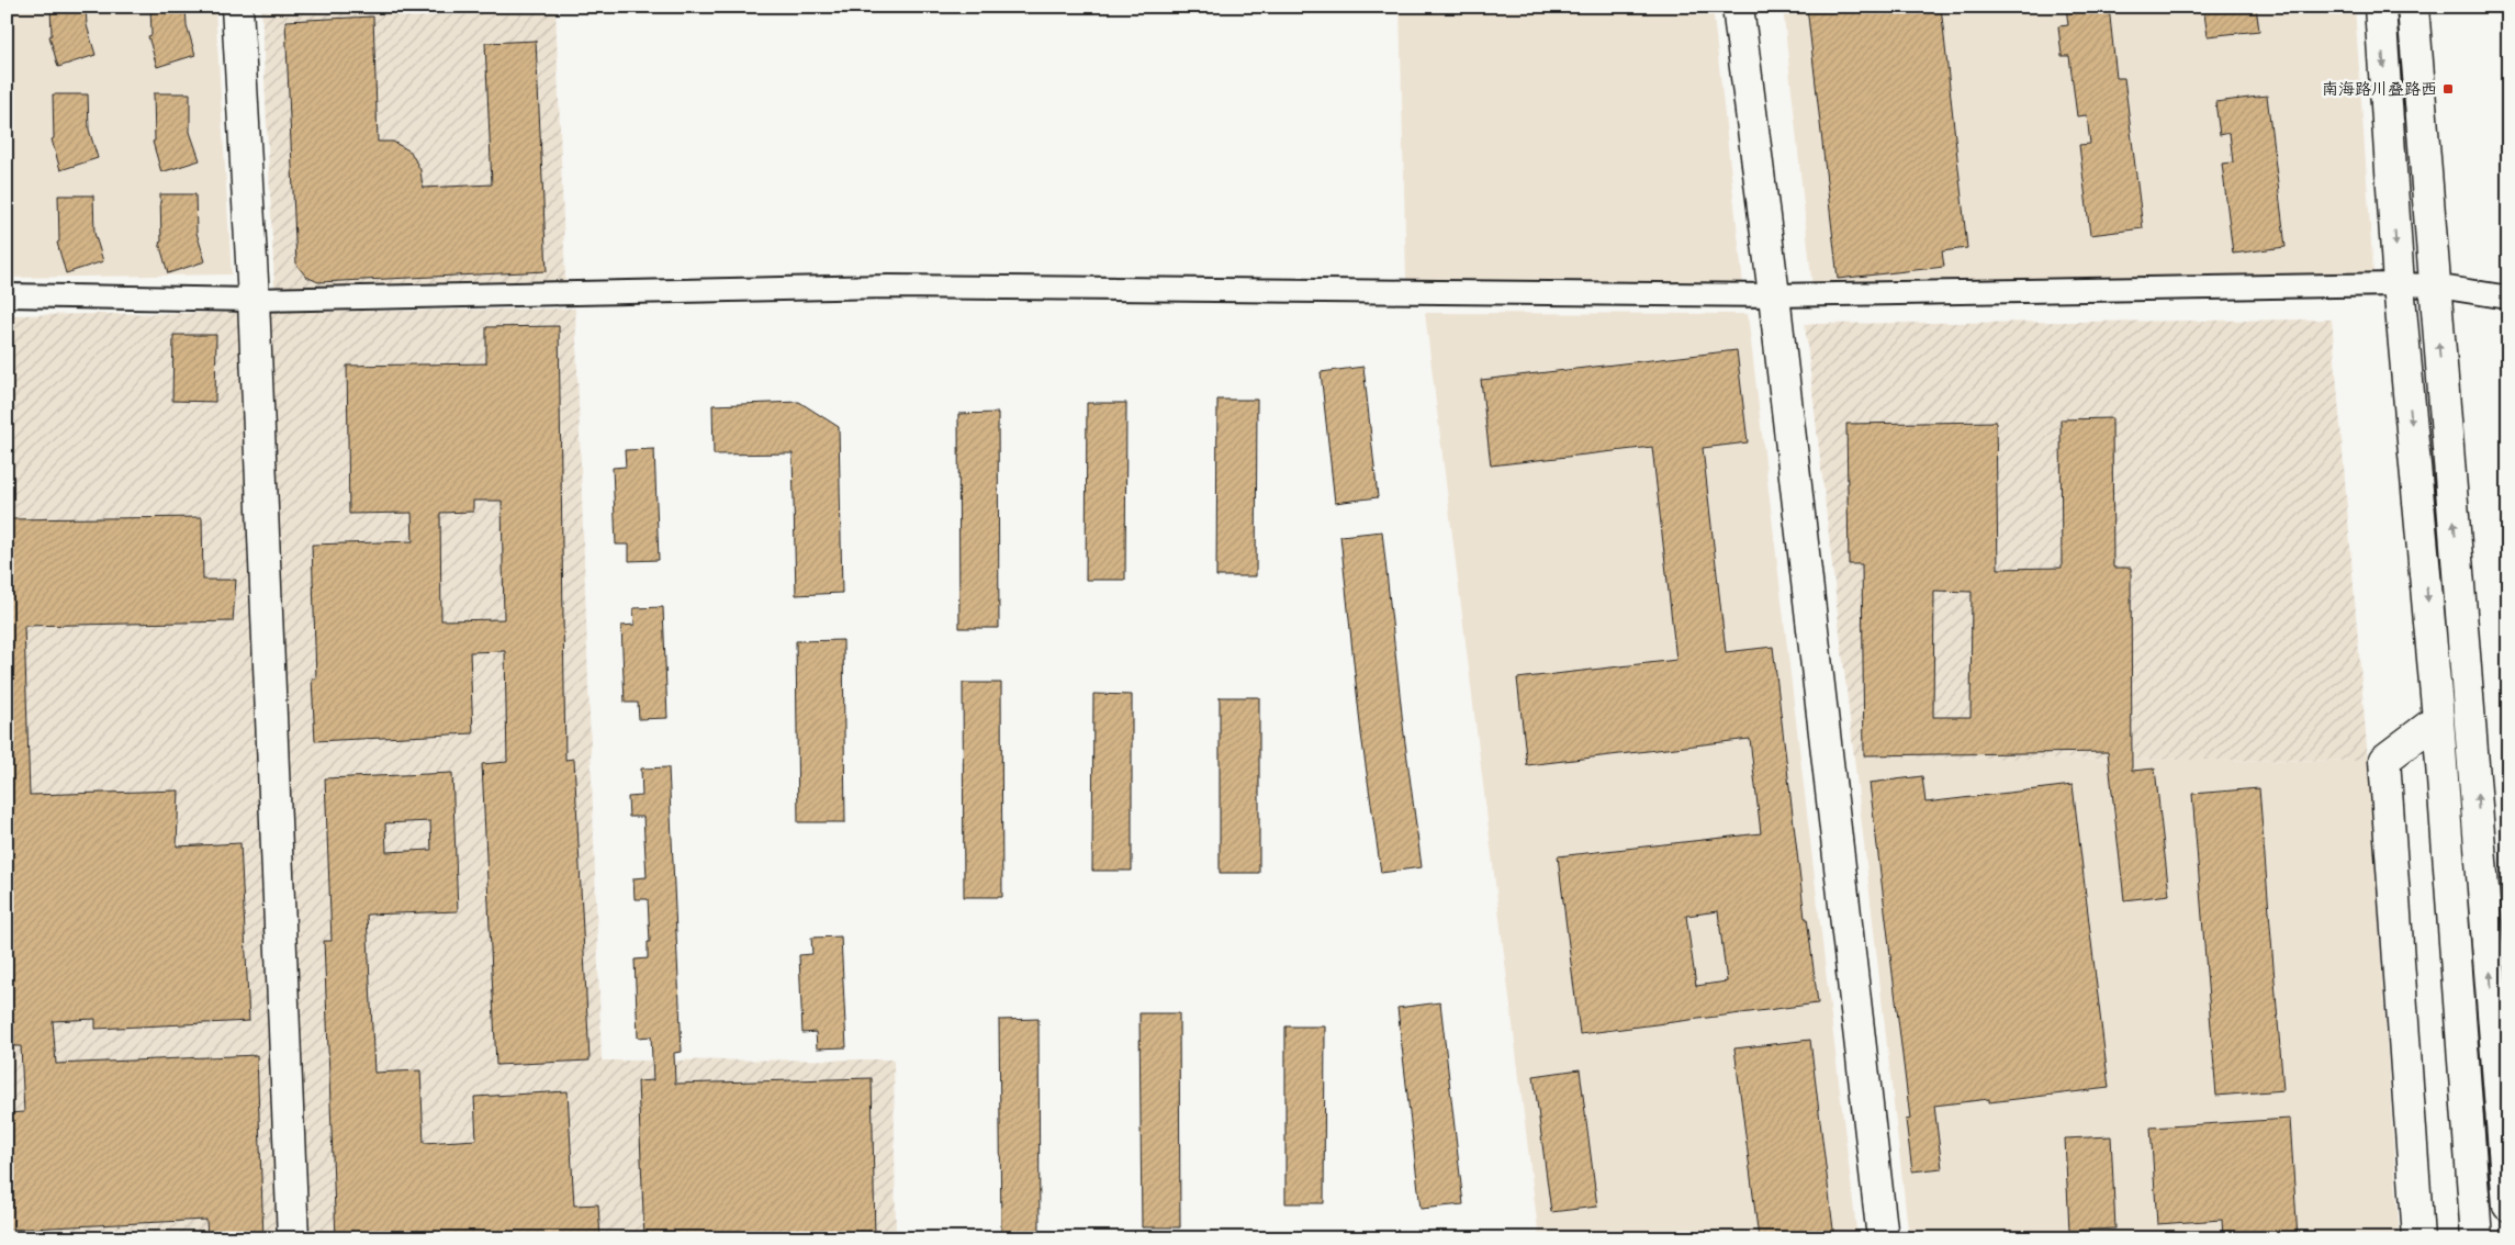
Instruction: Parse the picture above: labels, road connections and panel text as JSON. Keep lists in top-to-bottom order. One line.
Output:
{"places":{"transit":["南海路川叠路西"]}}
